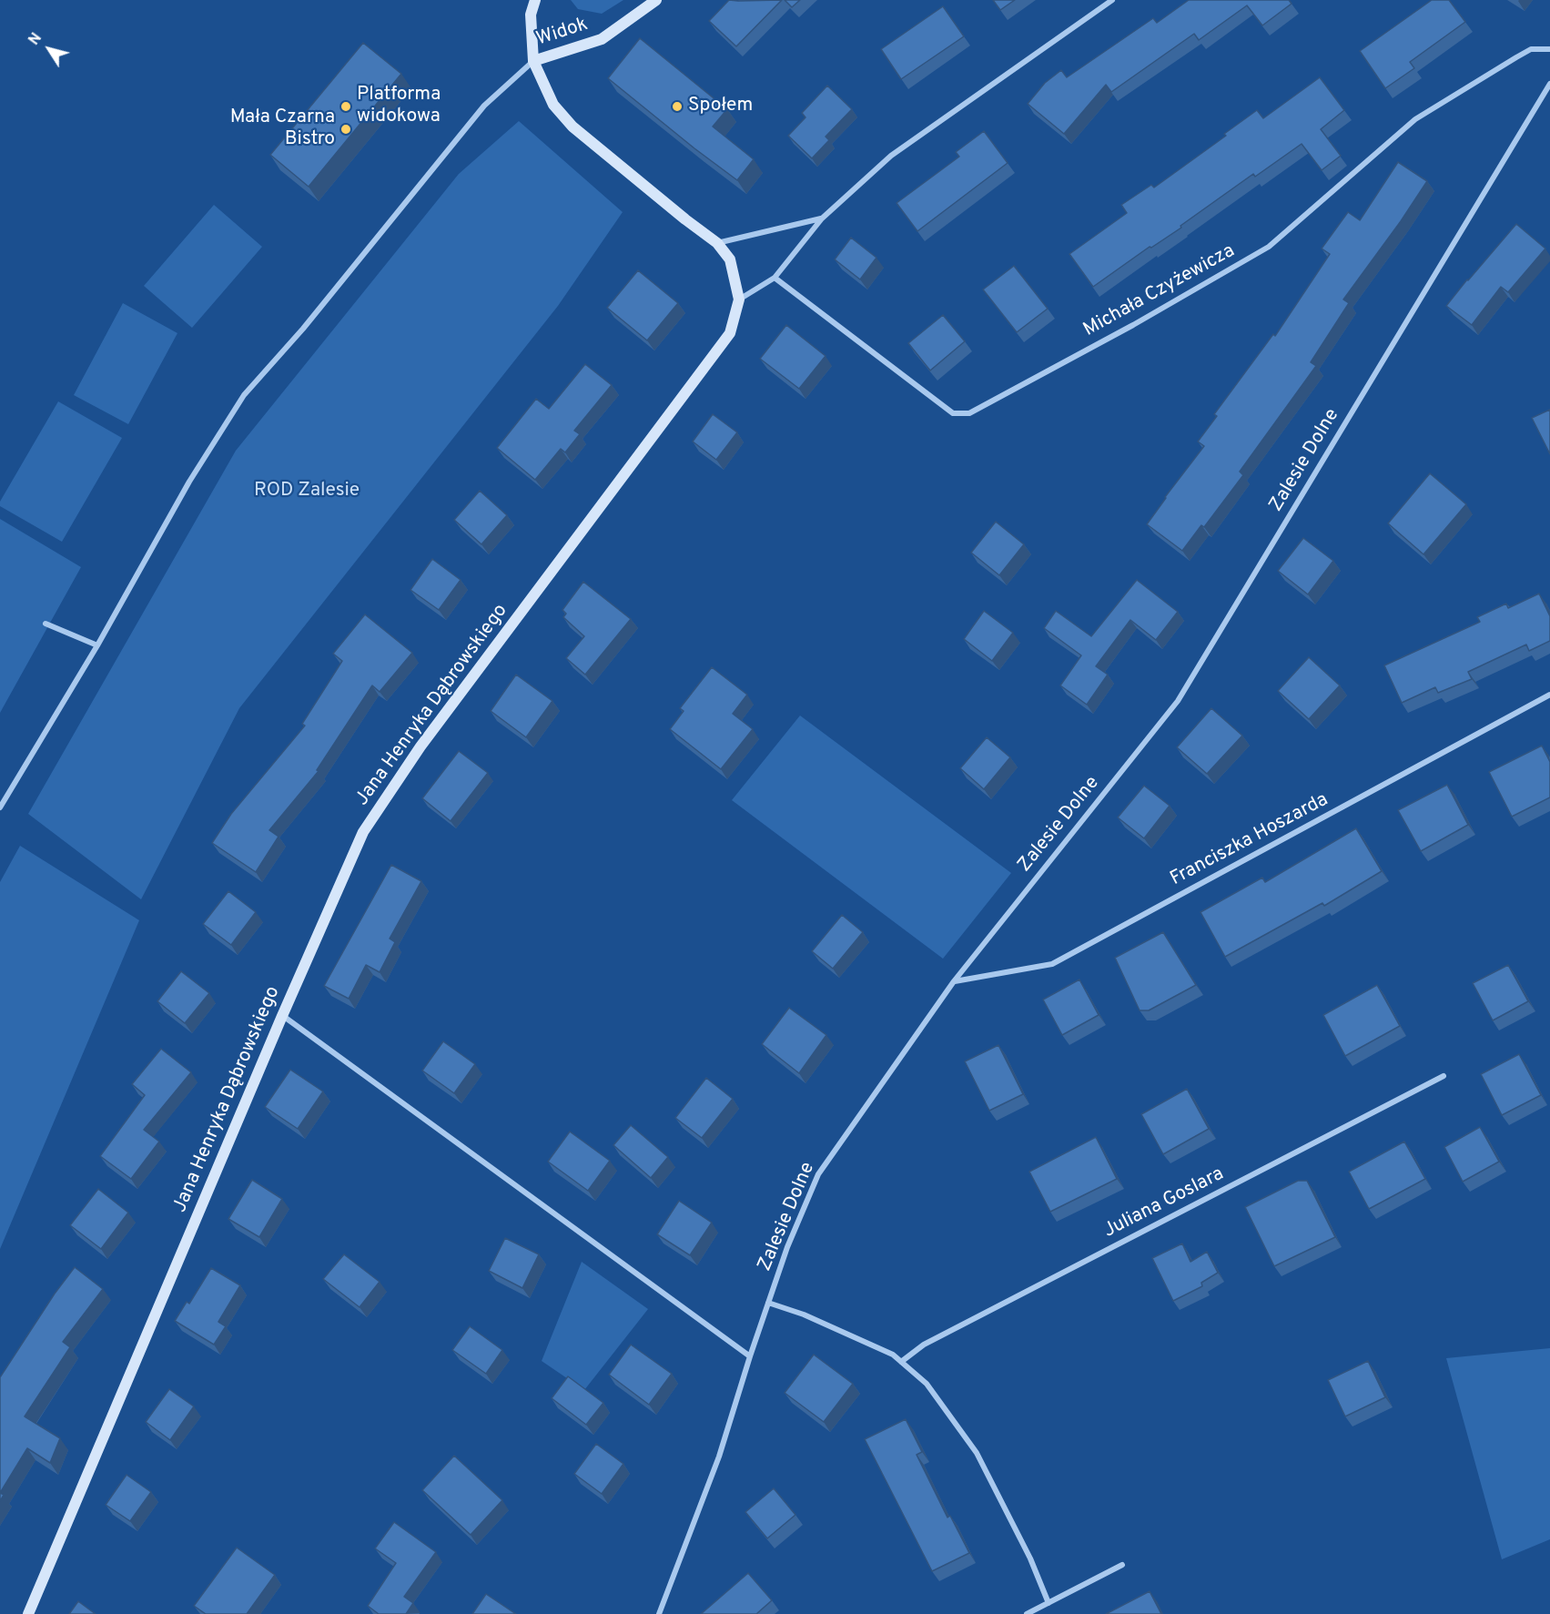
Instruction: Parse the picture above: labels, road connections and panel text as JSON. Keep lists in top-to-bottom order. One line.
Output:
{"streets":{"street":["Widok","Michała Czyżewicza","Zalesie Dolne","Jana Henryka Dąbrowskiego","Franciszka Hoszarda","Juliana Goslara"]},"crossings":[["Zalesie Dolne","Franciszka Hoszarda"]],"parks":["ROD Zalesie"],"places":["Platforma widokowa","Społem","Mała Czarna Bistro"],"north":"top left"}
